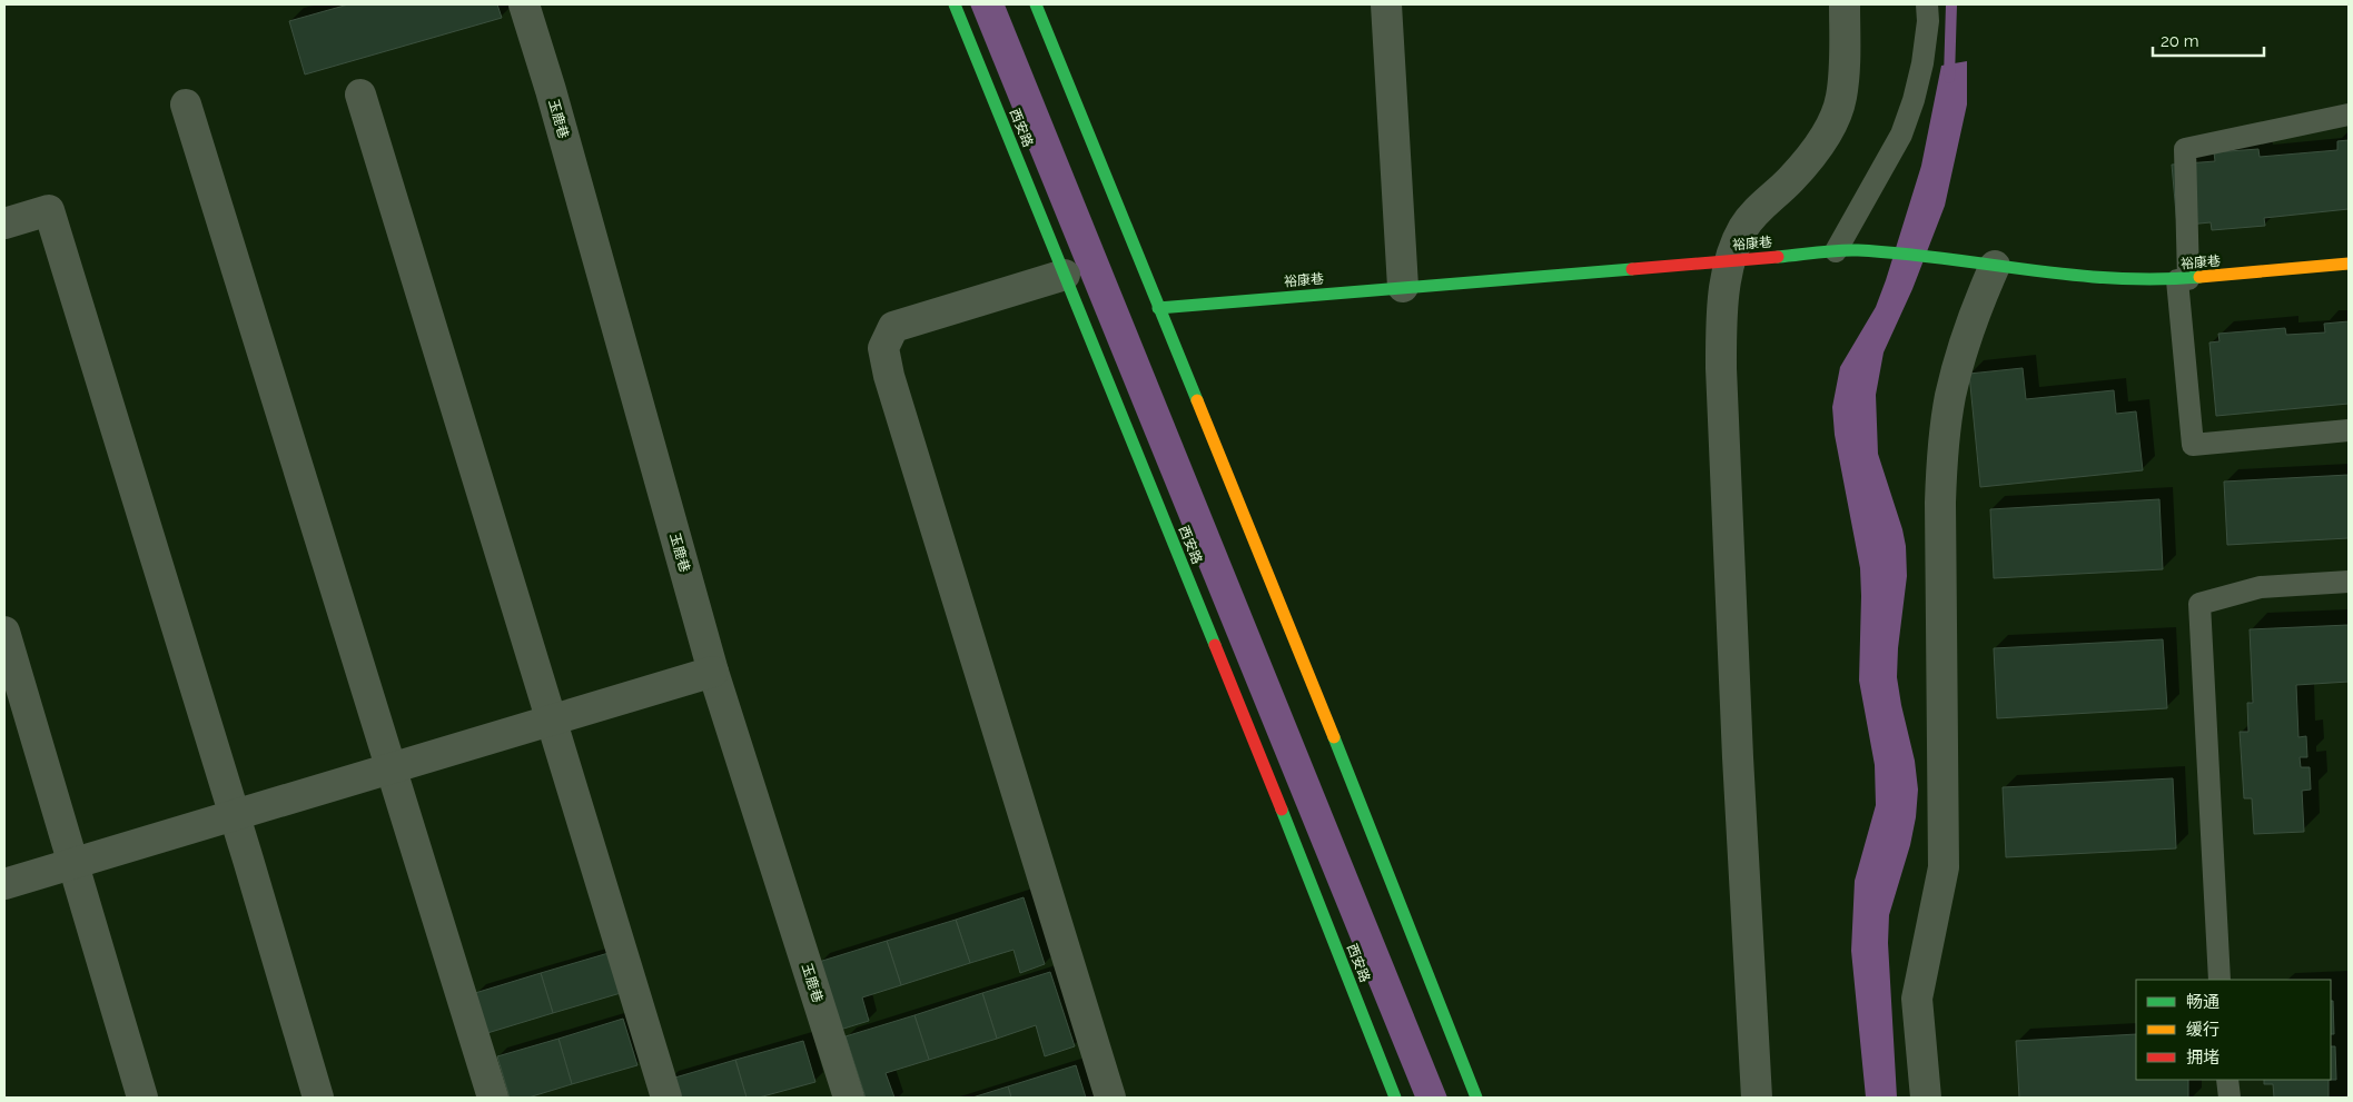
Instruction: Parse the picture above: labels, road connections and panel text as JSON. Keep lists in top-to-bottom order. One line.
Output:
{"streets":{"street":["玉鹿巷","西安路","裕康巷"]},"legend":["畅通","缓行","拥堵"],"scale_bar":"20 m"}
